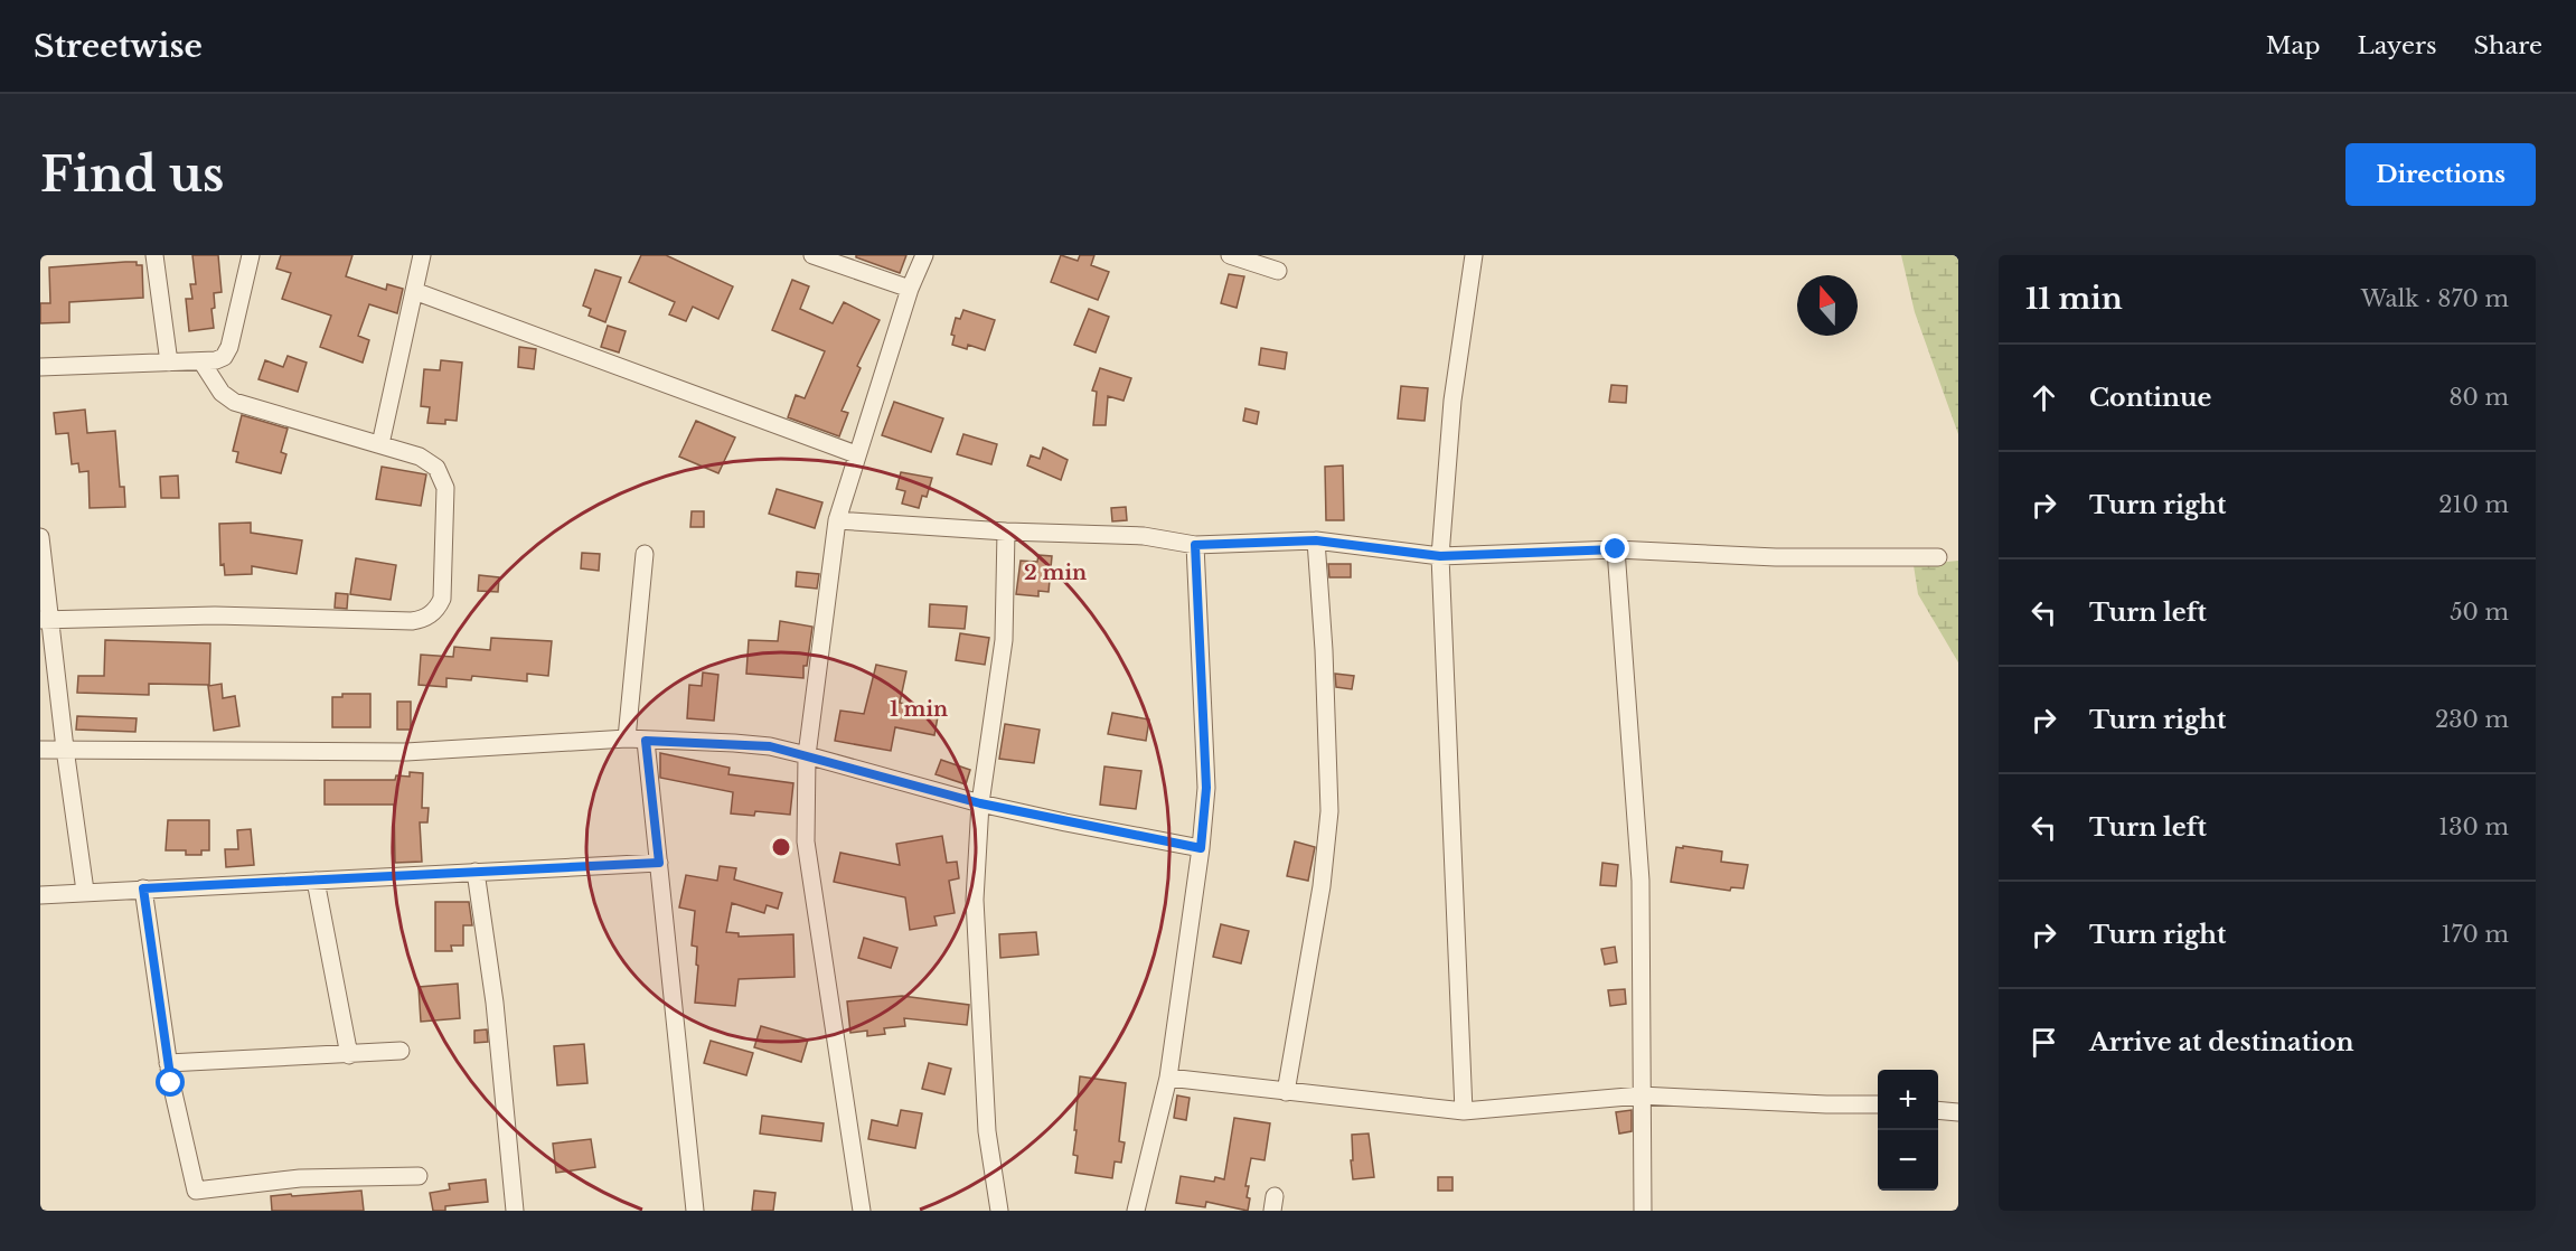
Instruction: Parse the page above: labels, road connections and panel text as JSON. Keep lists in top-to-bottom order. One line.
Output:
{"north":"top","page":{"header":"Streetwise","nav":["Map","Layers","Share"],"buttons":"Directions","title":"Find us","heading":["11 min","Walk · 870 m"],"list":[["Continue","80 m"],["Turn right","210 m"],["Turn left","50 m"],["Turn right","230 m"],["Turn left","130 m"],["Turn right","170 m"],"Arrive at destination"],"map_buttons":["+","−"]},"rings":["2 min","1 min"]}
